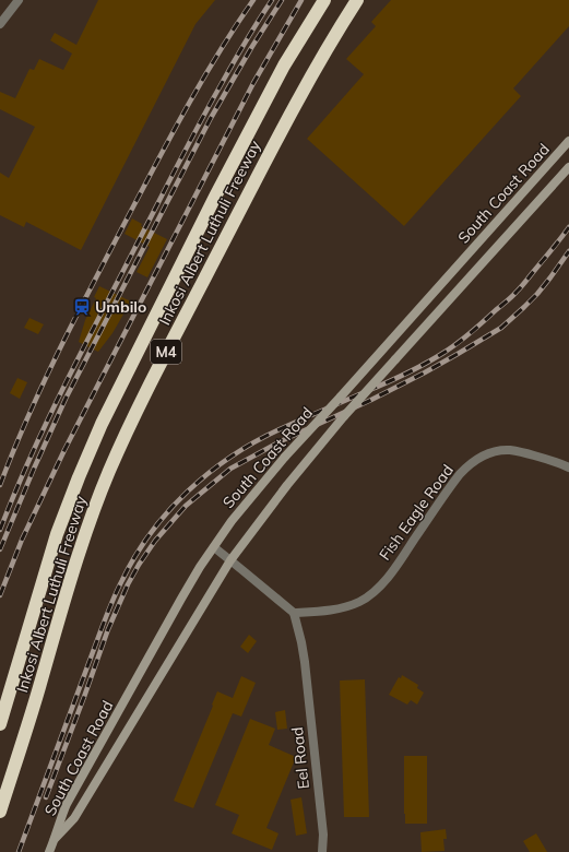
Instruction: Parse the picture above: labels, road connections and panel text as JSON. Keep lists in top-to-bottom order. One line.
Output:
{"streets":{"highway":["Inkosi Albert Luthuli Freeway","M4"],"street":["South Coast Road","Fish Eagle Road","Eel Road"]},"crossings":[["Fish Eagle Road","Eel Road"]],"places":{"station":["Umbilo"]}}
